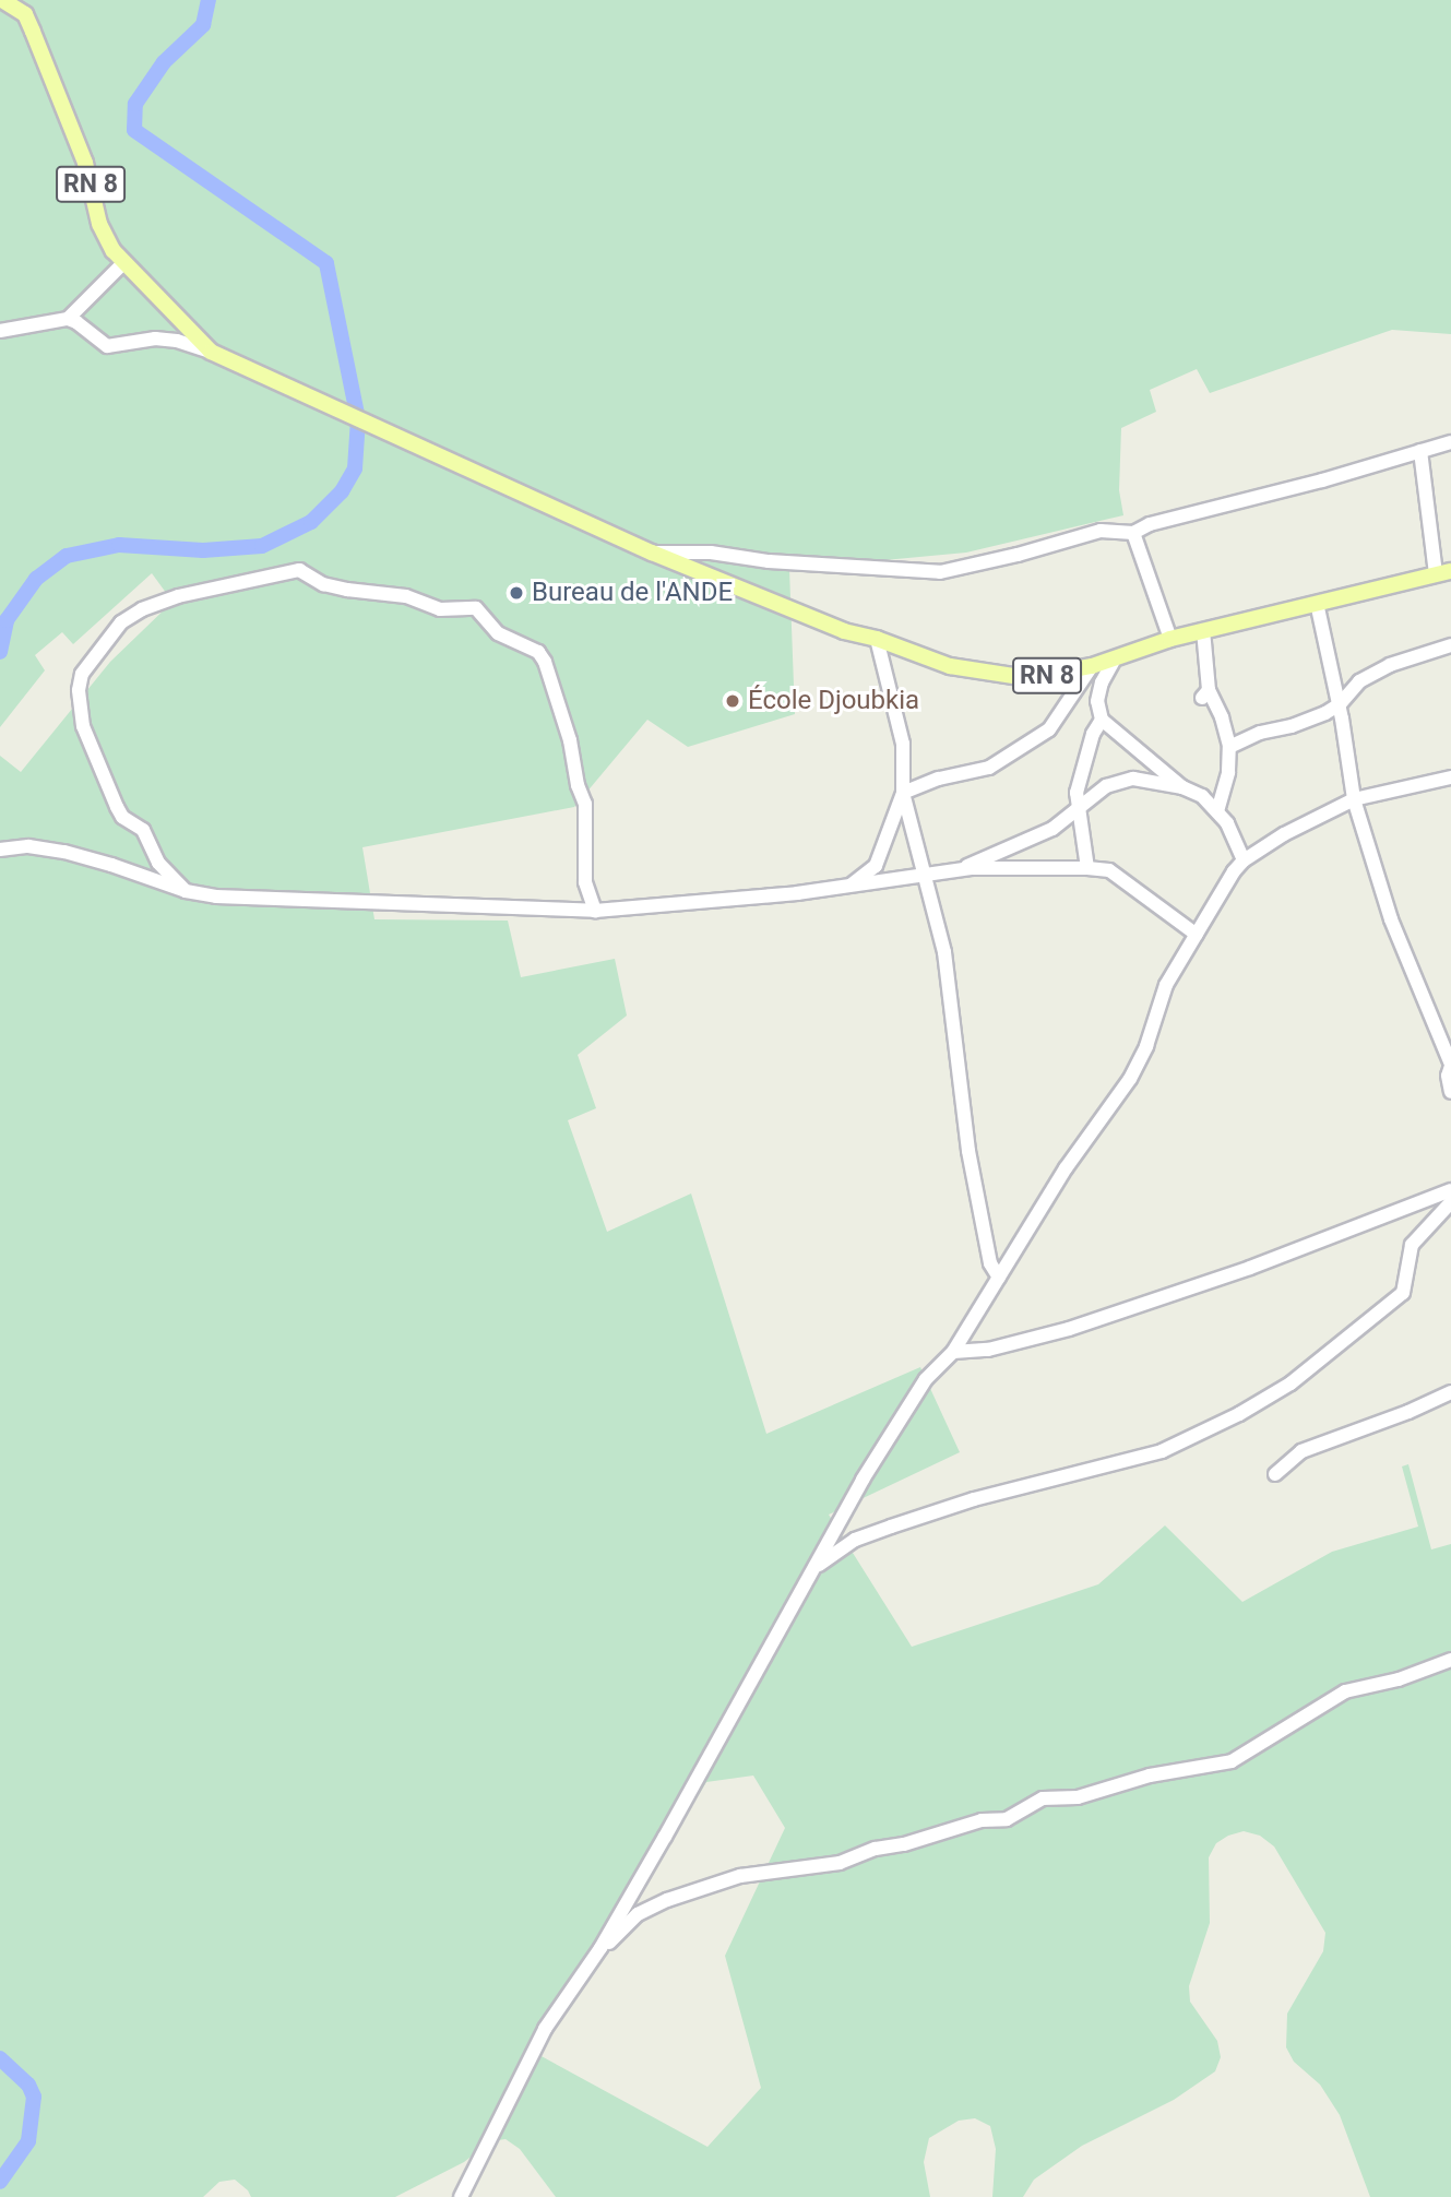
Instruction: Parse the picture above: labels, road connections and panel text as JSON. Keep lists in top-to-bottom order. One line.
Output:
{"streets":{"main road":["RN 8"]},"places":["Bureau de l'ANDE","École Djoubkia"]}
